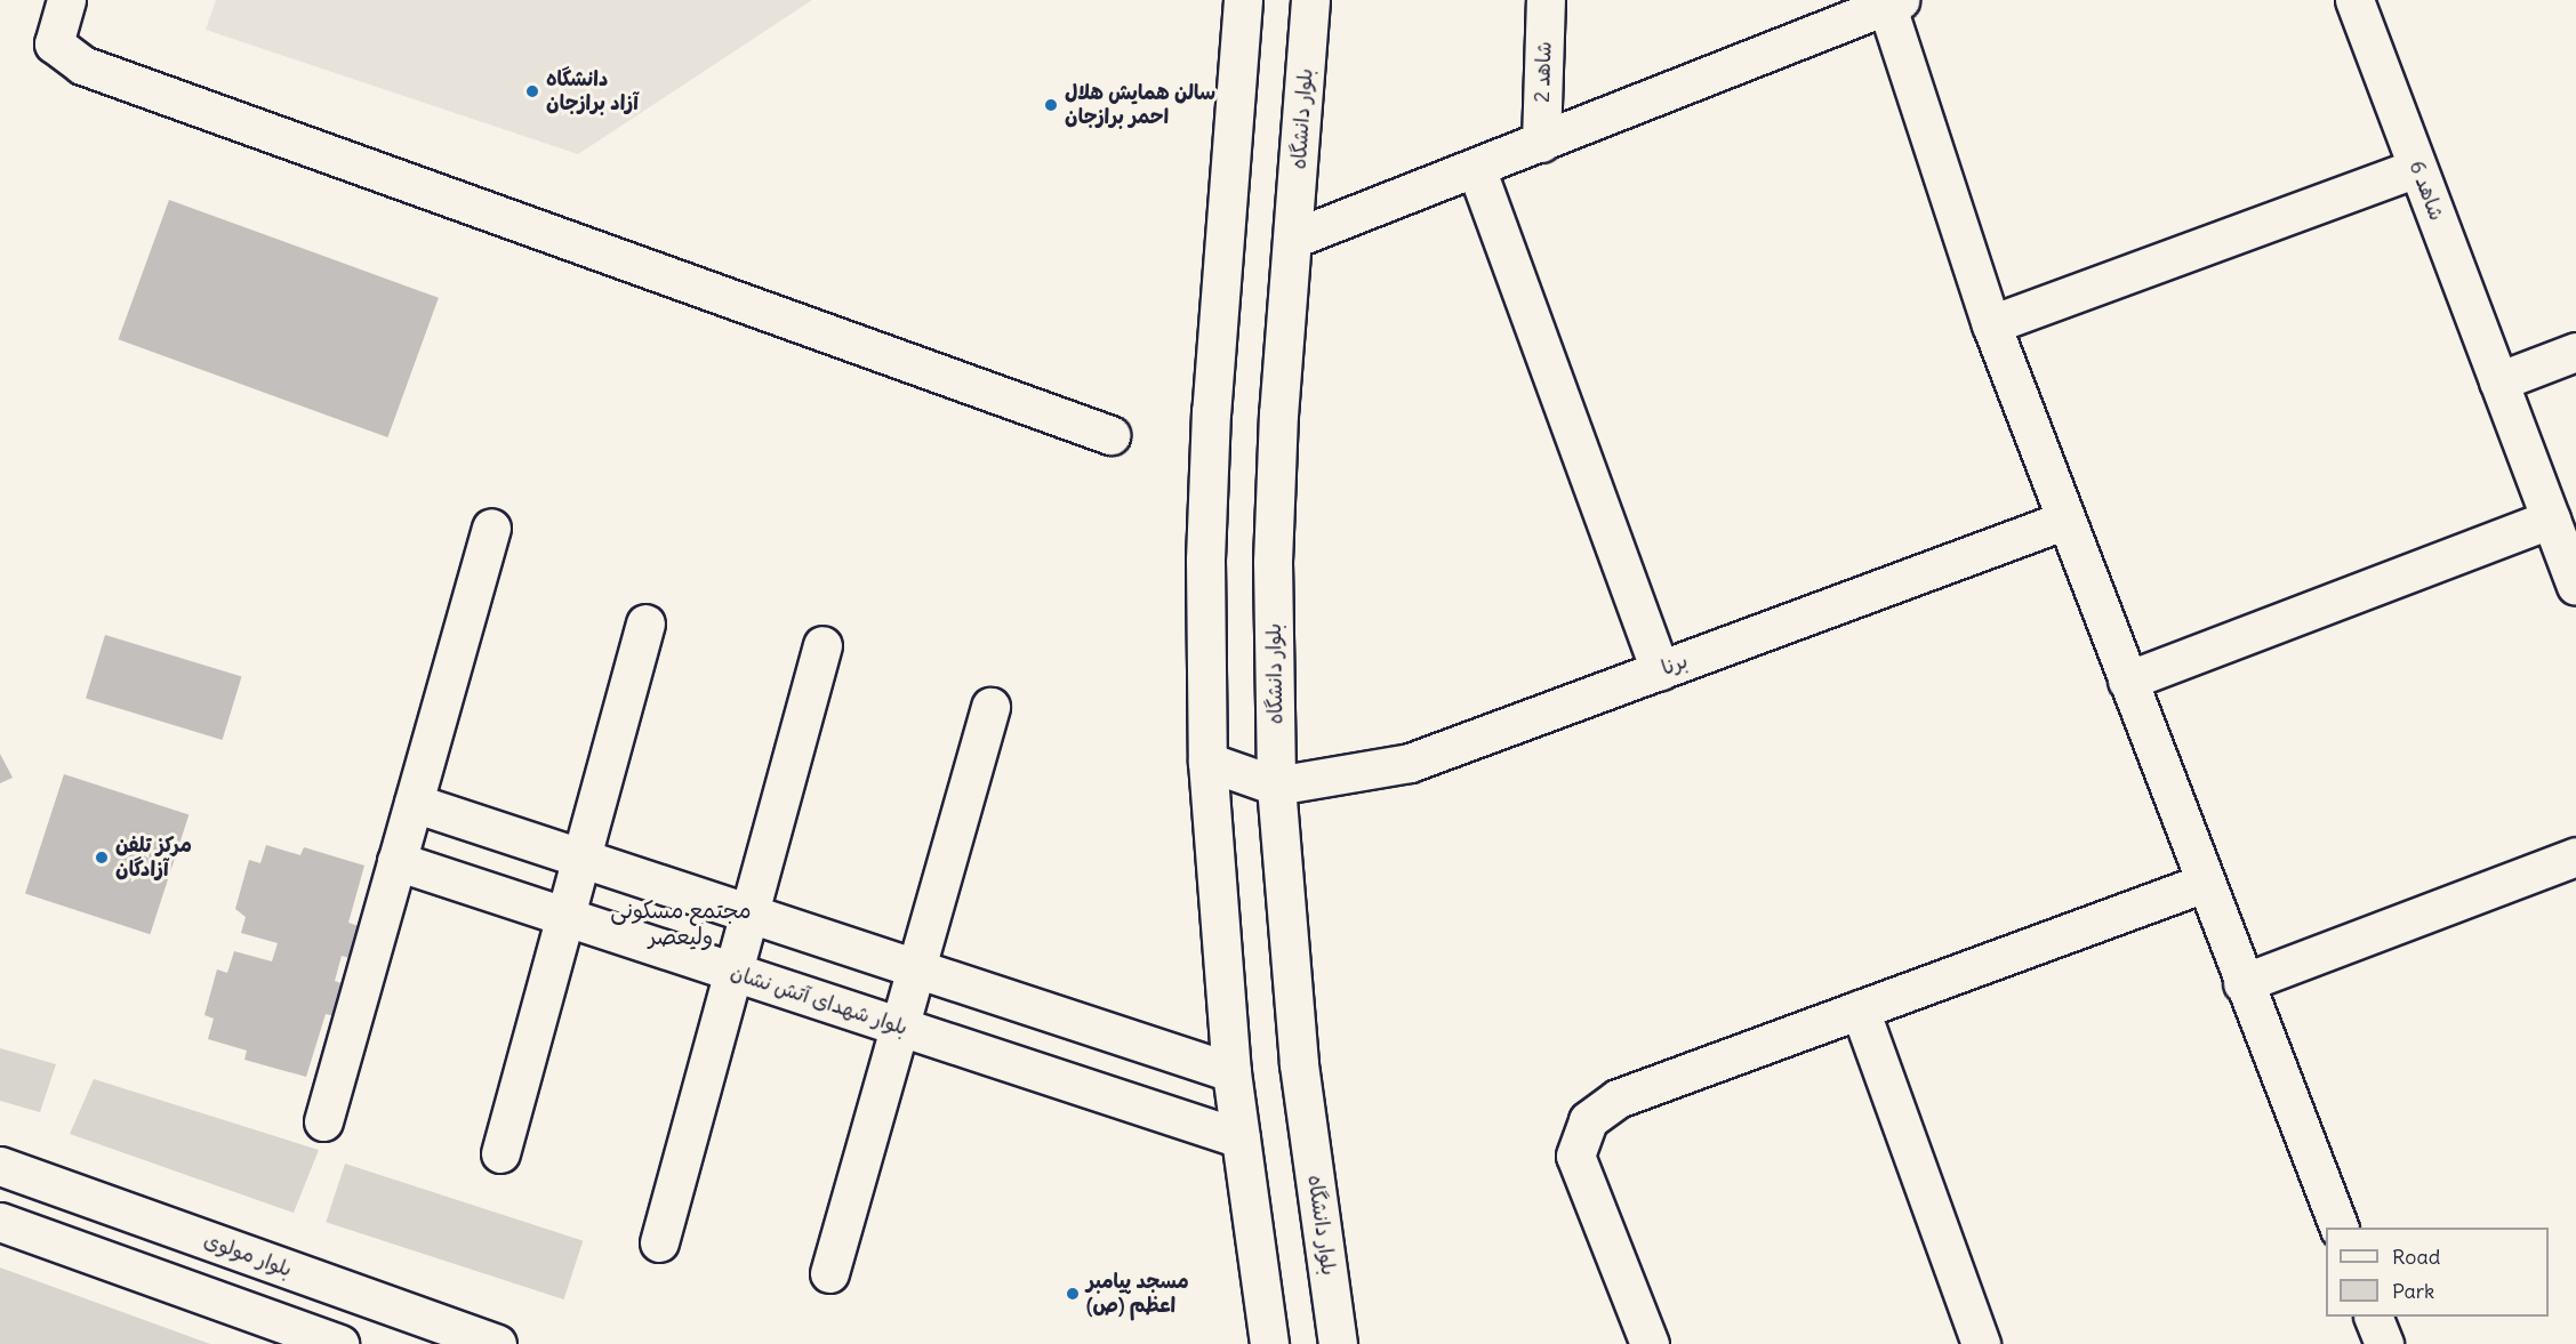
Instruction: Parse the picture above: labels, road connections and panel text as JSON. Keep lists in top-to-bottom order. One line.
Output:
{"streets":{"street":["شاهد 2","بلوار دانشگاه","شاهد 6","برنا","بلوار شهدای آتش نشان","بلوار مولوی"]},"crossings":[["بلوار دانشگاه","برنا"]],"districts":["مجتمع مسکونی ولیعصر"],"places":["دانشگاه آزاد برازجان","سالن همایش هلال احمر برازجان","مرکز تلفن آزادگان","مسجد پیامبر اعظم (ص)"],"legend":["Road","Park"]}
